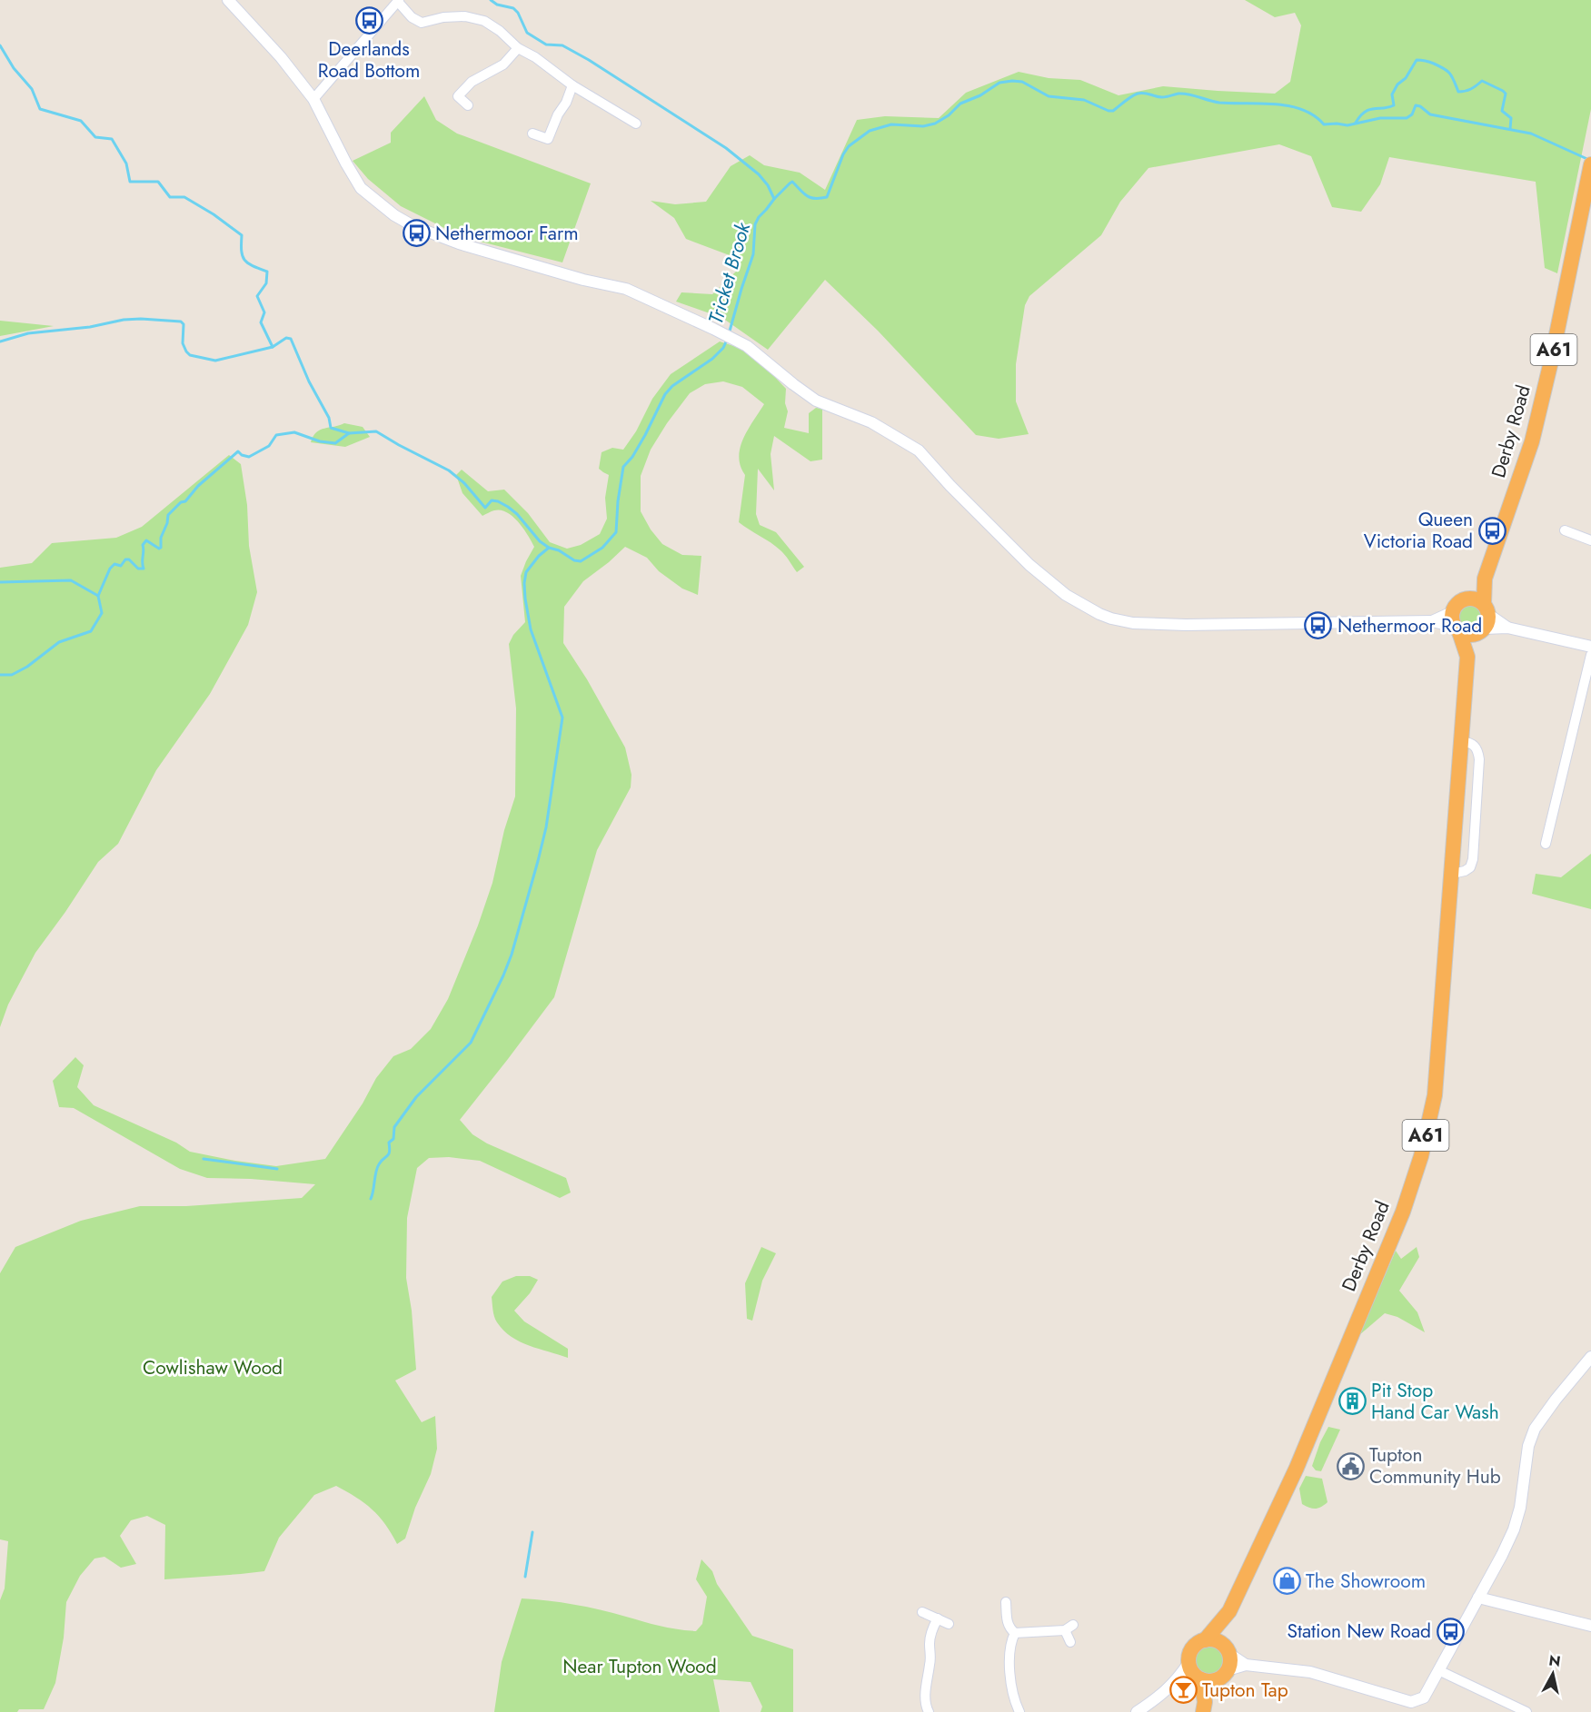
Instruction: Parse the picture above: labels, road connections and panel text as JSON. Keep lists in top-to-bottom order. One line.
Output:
{"streets":{"highway":["A61","Derby Road"]},"crossings":[["A61","Derby Road"]],"water":["Tricket Brook"],"parks":["Cowlishaw Wood","Near Tupton Wood"],"places":{"bus stop":["Deerlands Road Bottom","Nethermoor Farm","Queen Victoria Road","Nethermoor Road","Station New Road"],"building":["Pit Stop Hand Car Wash"],"public building":["Tupton Community Hub"],"shop":["The Showroom"],"bar":["Tupton Tap"]},"north":"top"}
